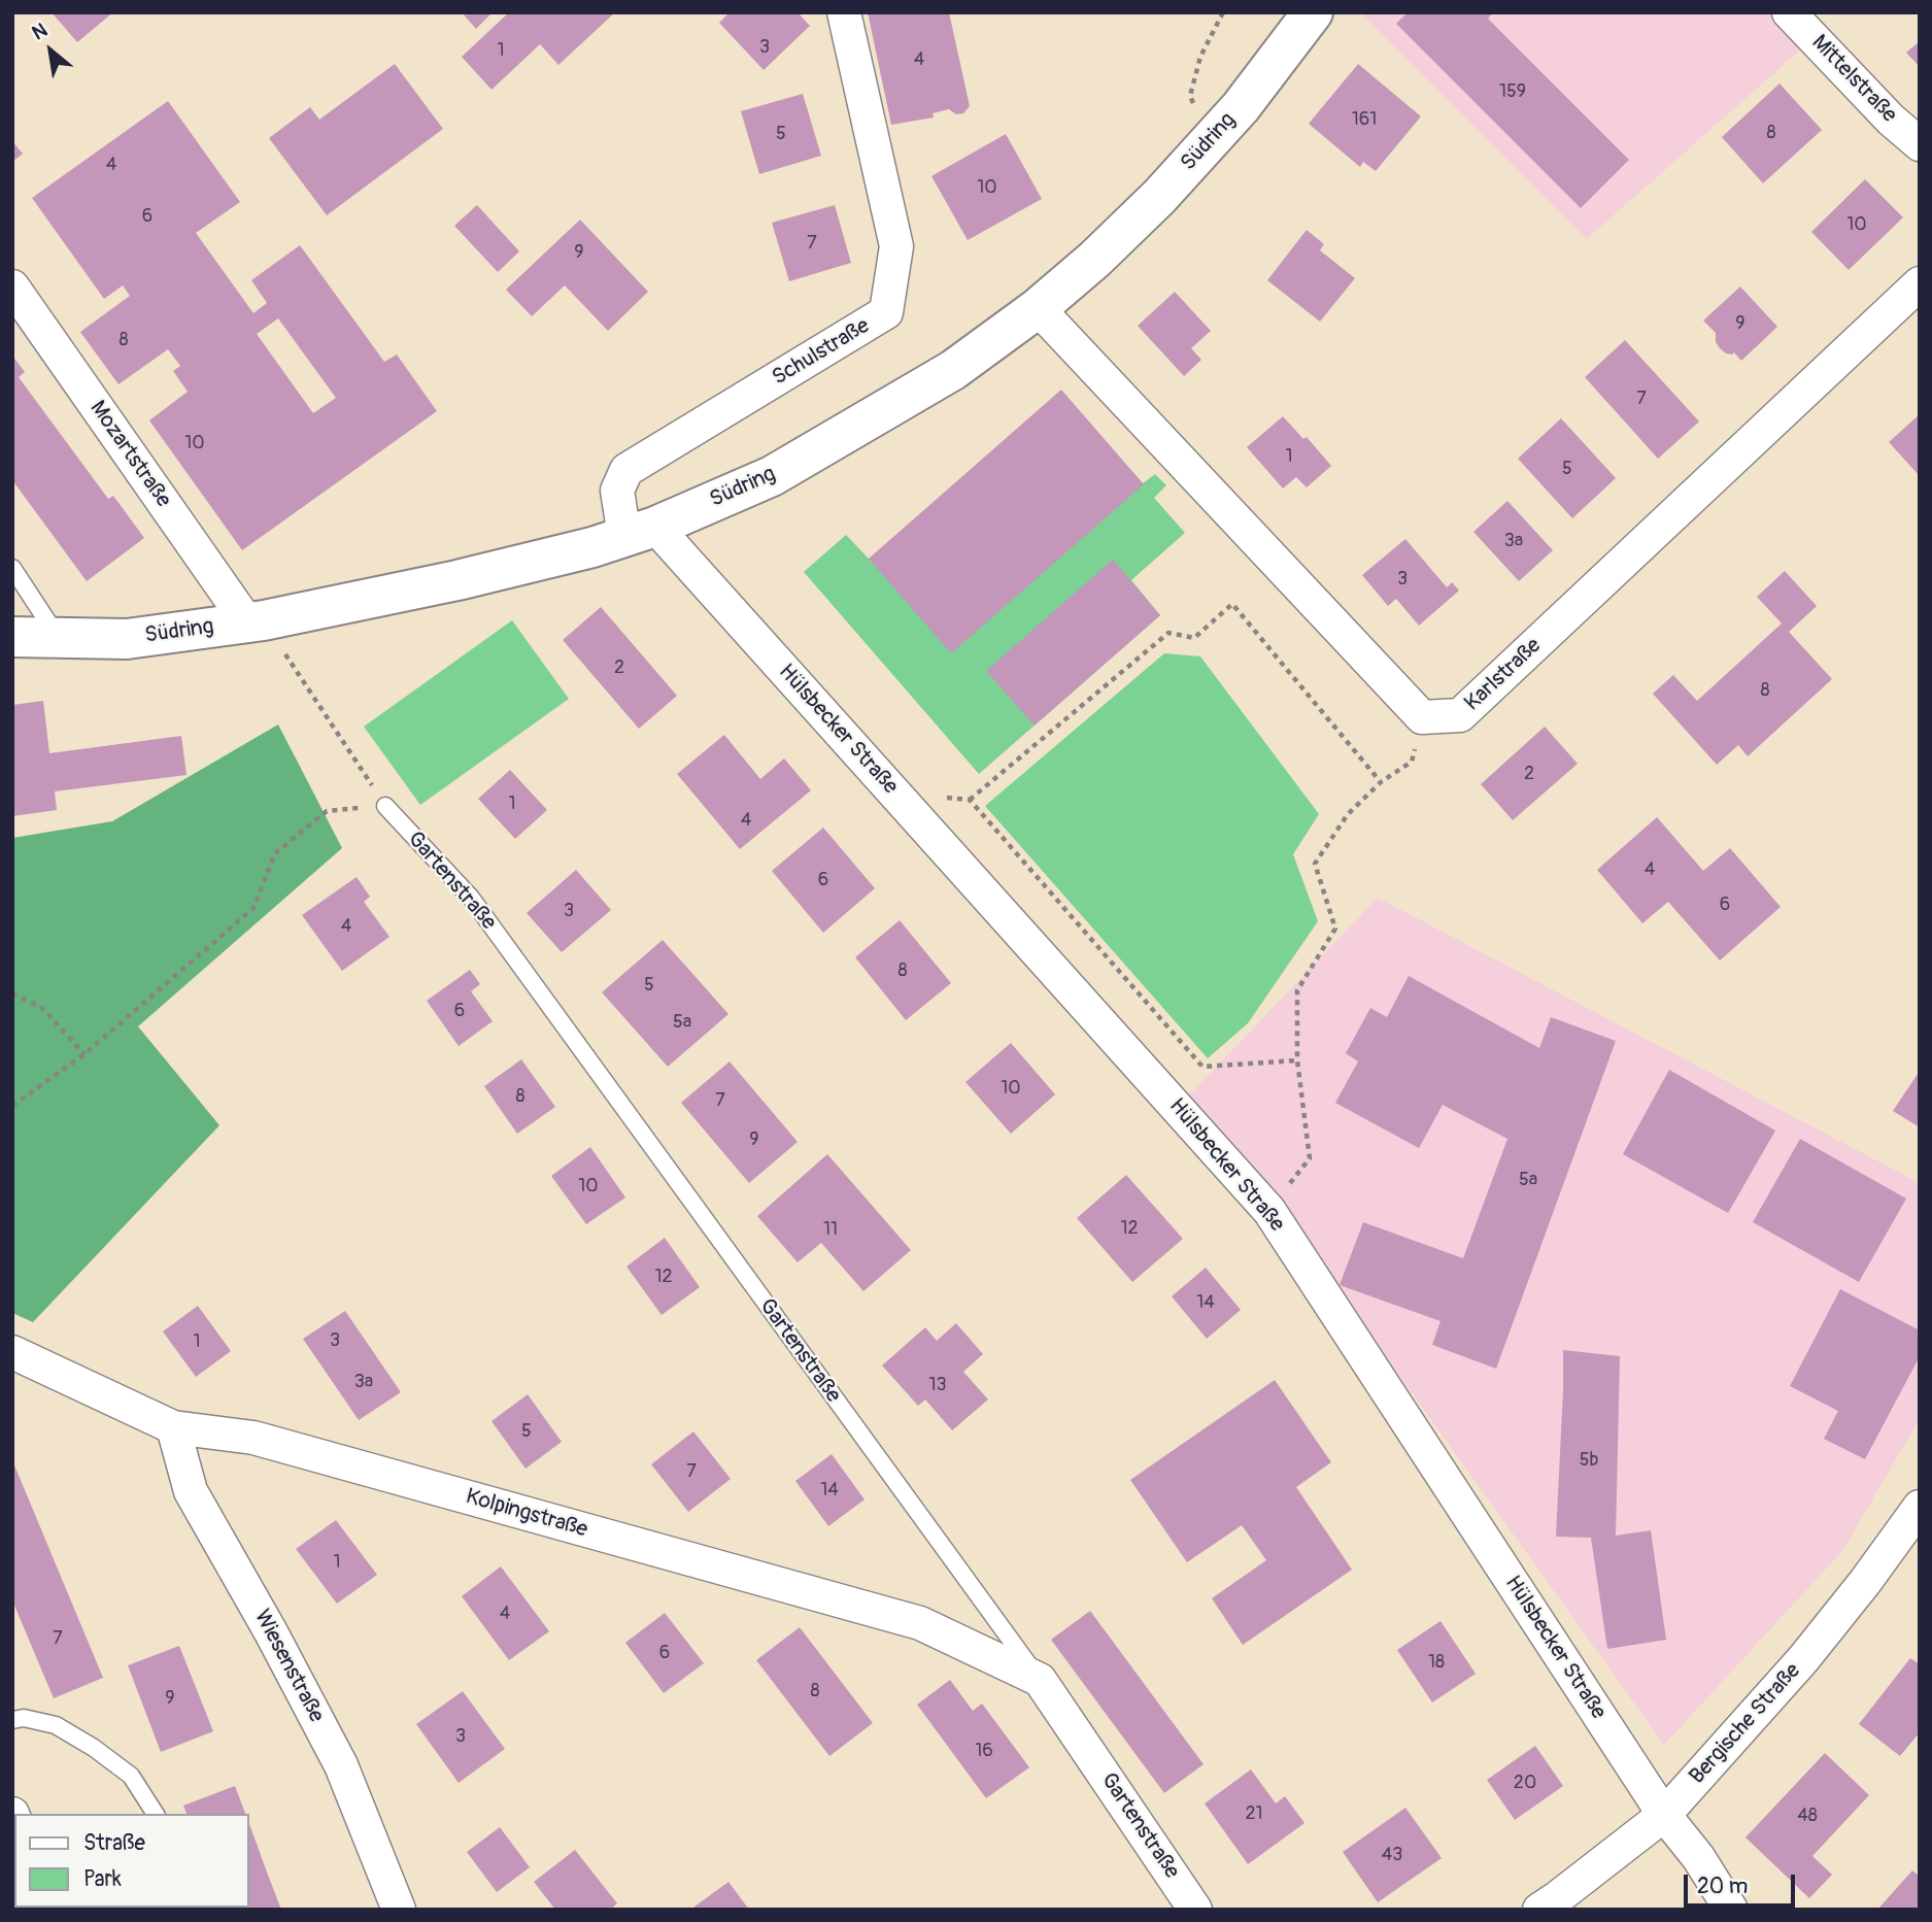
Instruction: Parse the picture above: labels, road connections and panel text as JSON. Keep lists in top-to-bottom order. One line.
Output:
{"streets":{"street":["Mittelstraße","Südring","Schulstraße","Mozartstraße","Karlstraße","Hülsbecker Straße","Gartenstraße","Kolpingstraße","Wiesenstraße","Bergische Straße"]},"crossings":[["Südring","Schulstraße"],["Südring","Mozartstraße"],["Südring","Karlstraße"],["Südring","Hülsbecker Straße"],["Schulstraße","Hülsbecker Straße"],["Hülsbecker Straße","Bergische Straße"],["Gartenstraße","Kolpingstraße"],["Kolpingstraße","Wiesenstraße"]],"house_numbers":["3","1","4","159","161","8","5","4","10","6","10","7","9","9","8","7","10","1","5","3a","3","2","8","2","1","4","4","6","6","3","4","8","5","6","5a","10","8","7","9","5a","10","12","11","12","14","3","1","3a","13","5","5b","7","14","1","4","7","6","18","8","9","3","16","20","21","48","43"],"legend":["Straße","Park"],"scale_bar":"20 m","north":"top left"}
